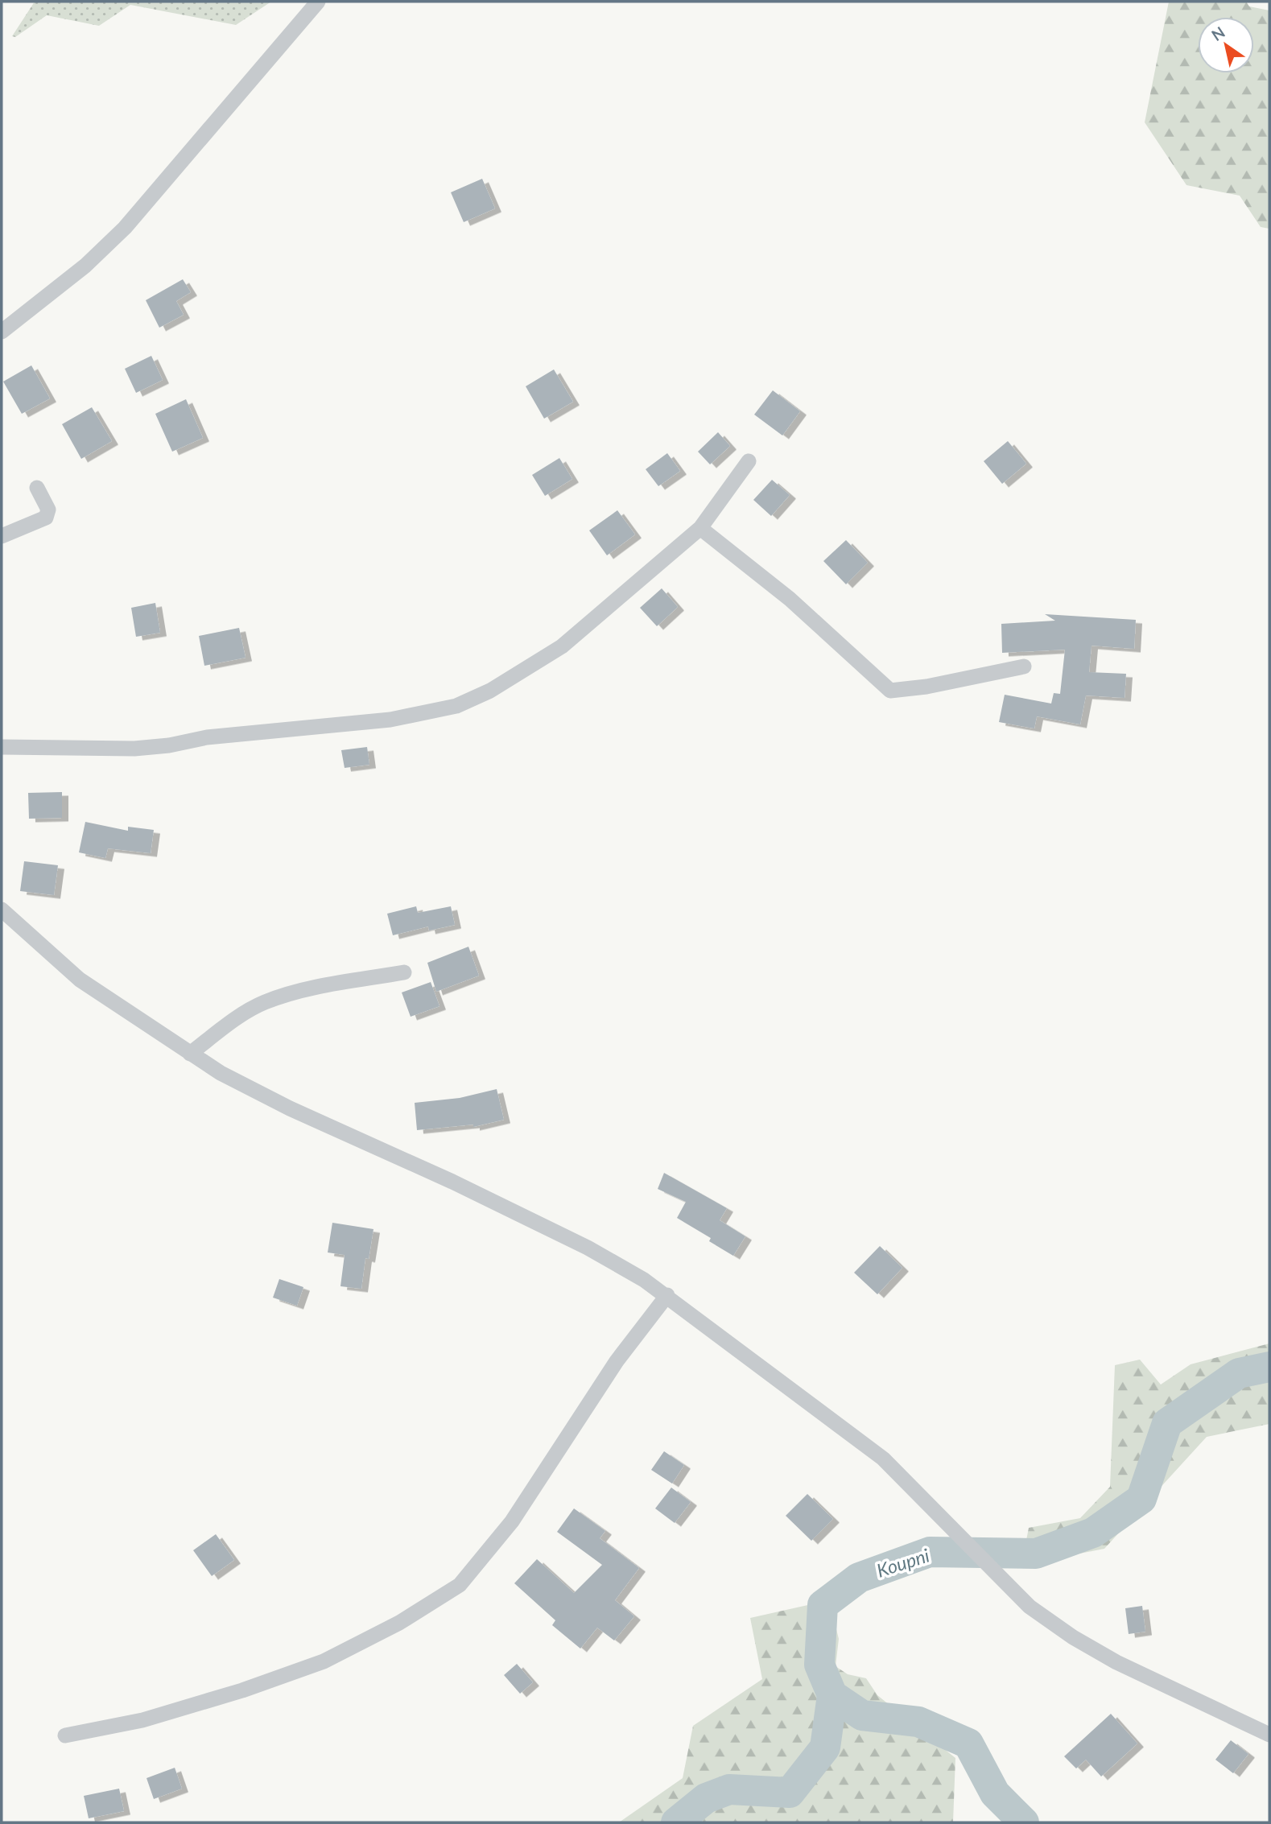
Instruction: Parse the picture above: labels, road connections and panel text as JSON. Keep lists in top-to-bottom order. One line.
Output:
{"water":["Koupni"],"north":"top left"}
